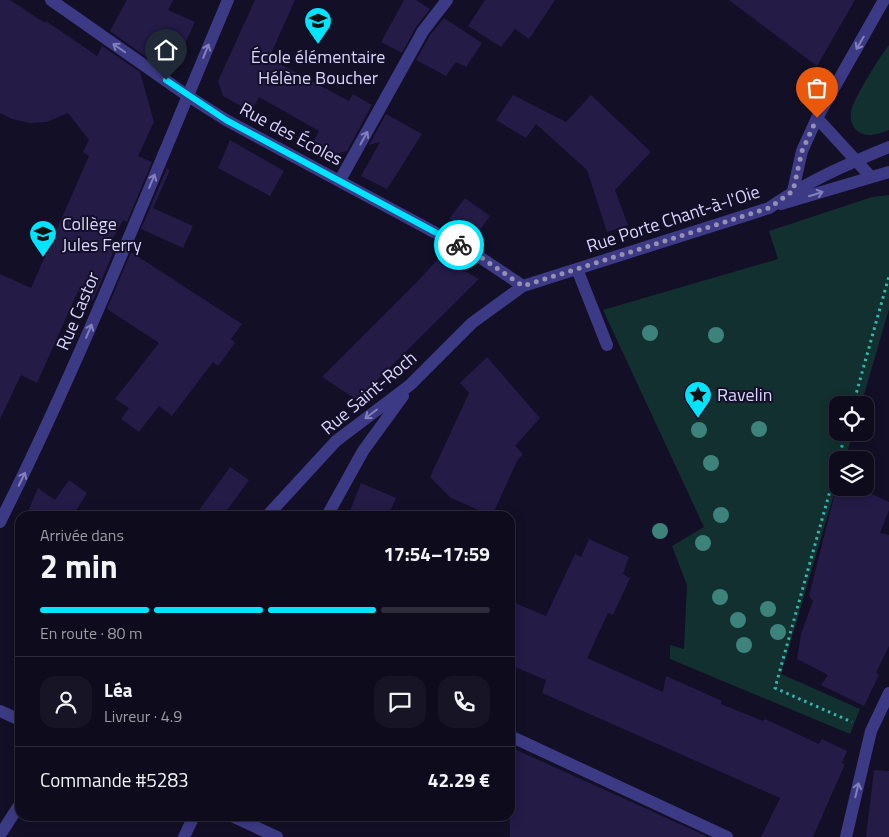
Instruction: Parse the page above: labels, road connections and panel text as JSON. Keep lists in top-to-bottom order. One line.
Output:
{"streets":{"street":["Rue des Écoles","Rue Porte Chant-à-l'Oie","Rue Castor","Rue Saint-Roch"]},"crossings":[["Rue des Écoles","Rue Porte Chant-à-l'Oie"],["Rue des Écoles","Rue Castor"],["Rue des Écoles","Rue Saint-Roch"],["Rue Porte Chant-à-l'Oie","Rue Saint-Roch"]],"one_way":["Rue Castor"],"places":{"school or university":["École élémentaire Hélène Boucher","Collège Jules Ferry"],"place":["Ravelin"]},"page":{"heading":["2 min","Arrivée dans","17:54–17:59"],"panel":["Léa","Livreur · 4.9","Commande #5283","42.29 €"],"bar":"En route · 80 m"}}
